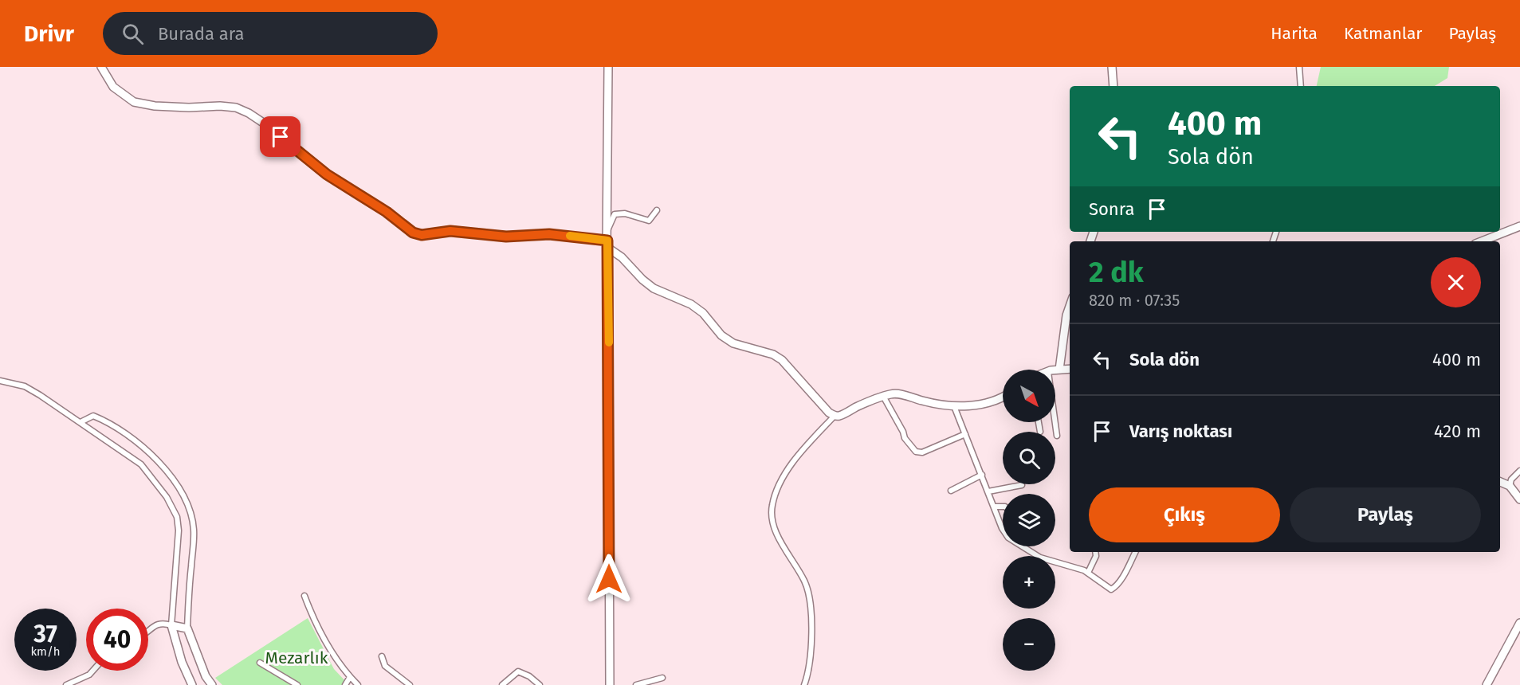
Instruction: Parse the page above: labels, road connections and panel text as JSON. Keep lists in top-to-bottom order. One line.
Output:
{"parks":["Mezarlık"],"north":"bottom right","page":{"header":"Drivr","search":"Burada ara","nav":["Harita","Katmanlar","Paylaş"],"turn":["400 m","Sola dön"],"then":"Sonra","heading":["2 dk","820 m · 07:35"],"list":[{"name":"Sola dön","value":"400 m"},{"name":"Varış noktası","value":"420 m"}],"map_buttons":["+","−"],"buttons":["Çıkış","Paylaş"],"speed":"37 km/h","limit":"40"}}
